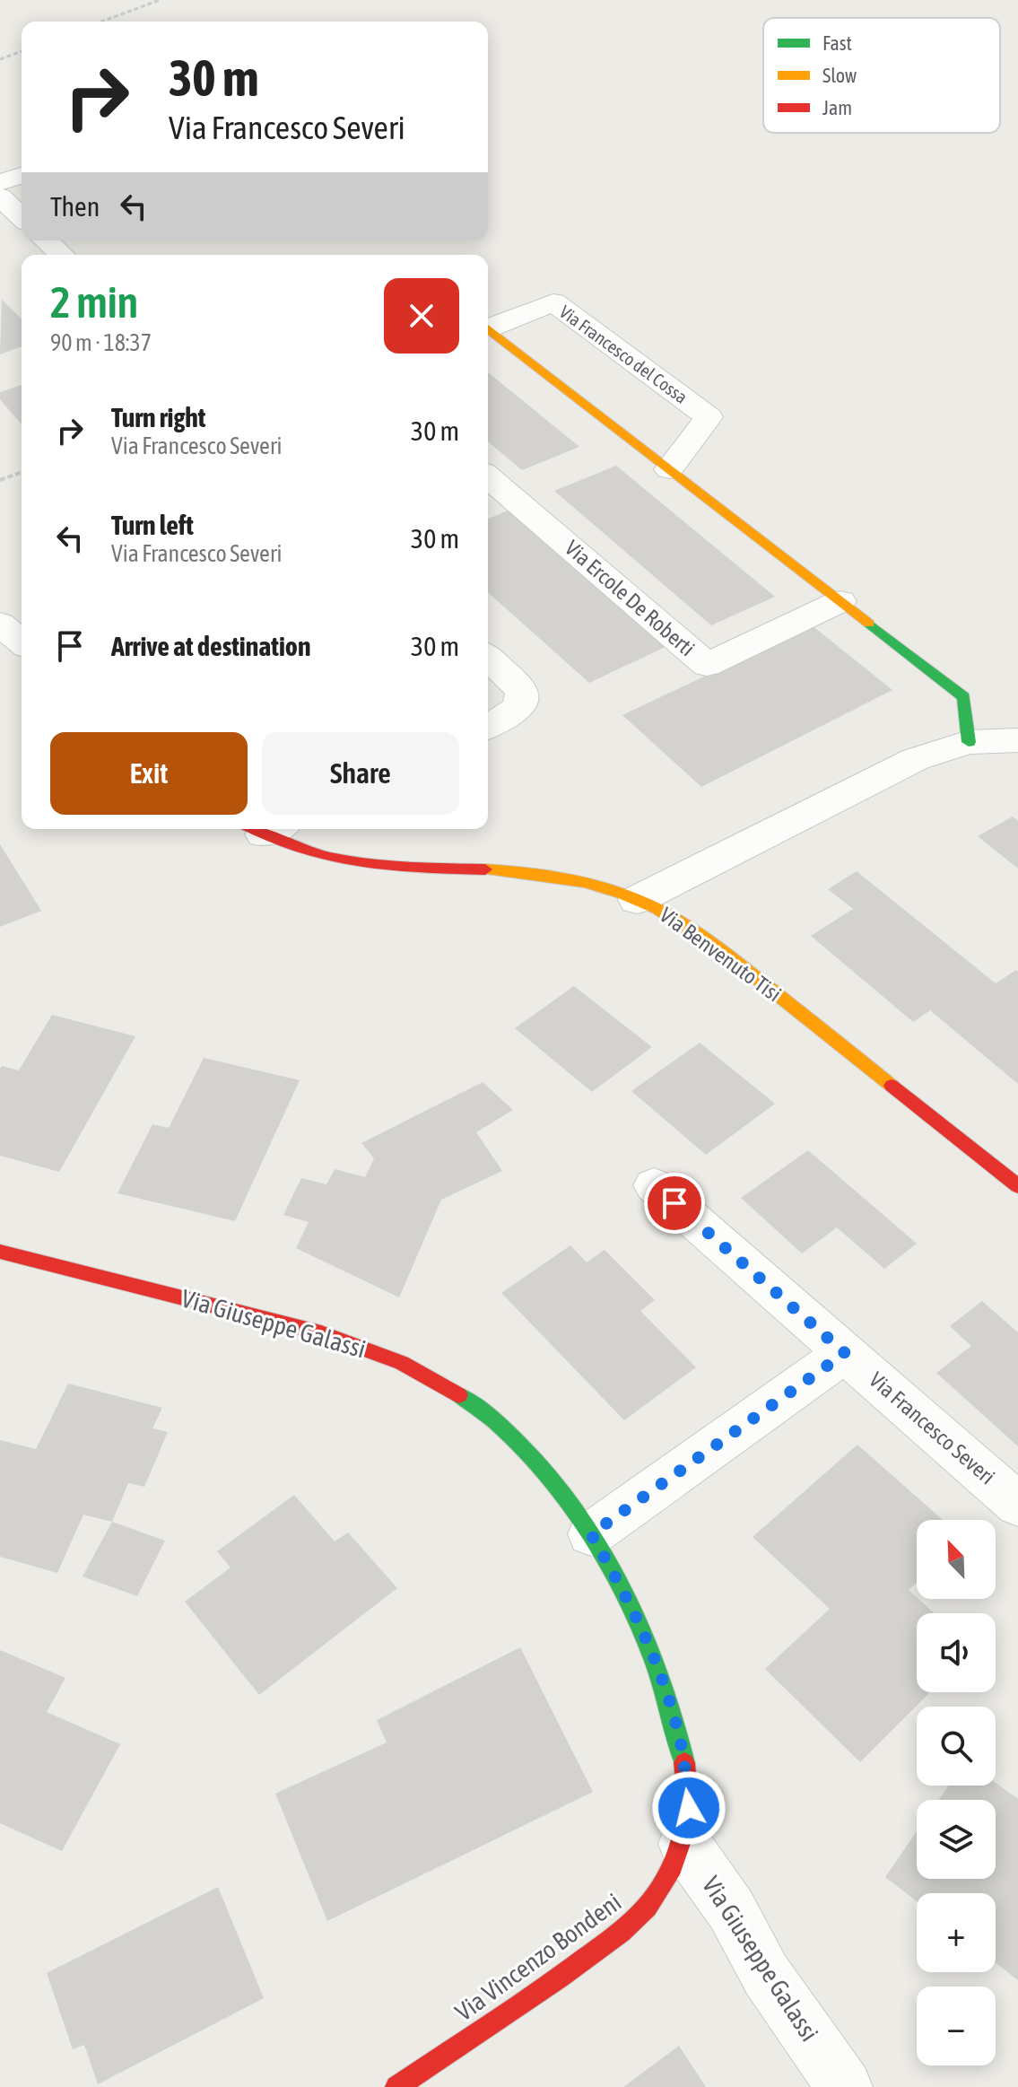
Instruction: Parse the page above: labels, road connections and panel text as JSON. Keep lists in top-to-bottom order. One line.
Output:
{"streets":{"street":["Via Francesco del Cossa","Via Ercole De Roberti","Via Benvenuto Tisi","Via Giuseppe Galassi","Via Francesco Severi","Via Vincenzo Bondeni"]},"crossings":[["Via Francesco del Cossa","Via Ercole De Roberti"],["Via Giuseppe Galassi","Via Vincenzo Bondeni"]],"legend":["Fast","Slow","Jam"],"north":"top left","page":{"turn":["30 m","Via Francesco Severi"],"then":"Then","heading":["2 min","90 m · 18:37"],"list":[{"name":"Turn right","note":"Via Francesco Severi","value":"30 m"},{"name":"Turn left","note":"Via Francesco Severi","value":"30 m"},{"name":"Arrive at destination","value":"30 m"}],"buttons":["Exit","Share"],"map_buttons":["+","−"]}}
